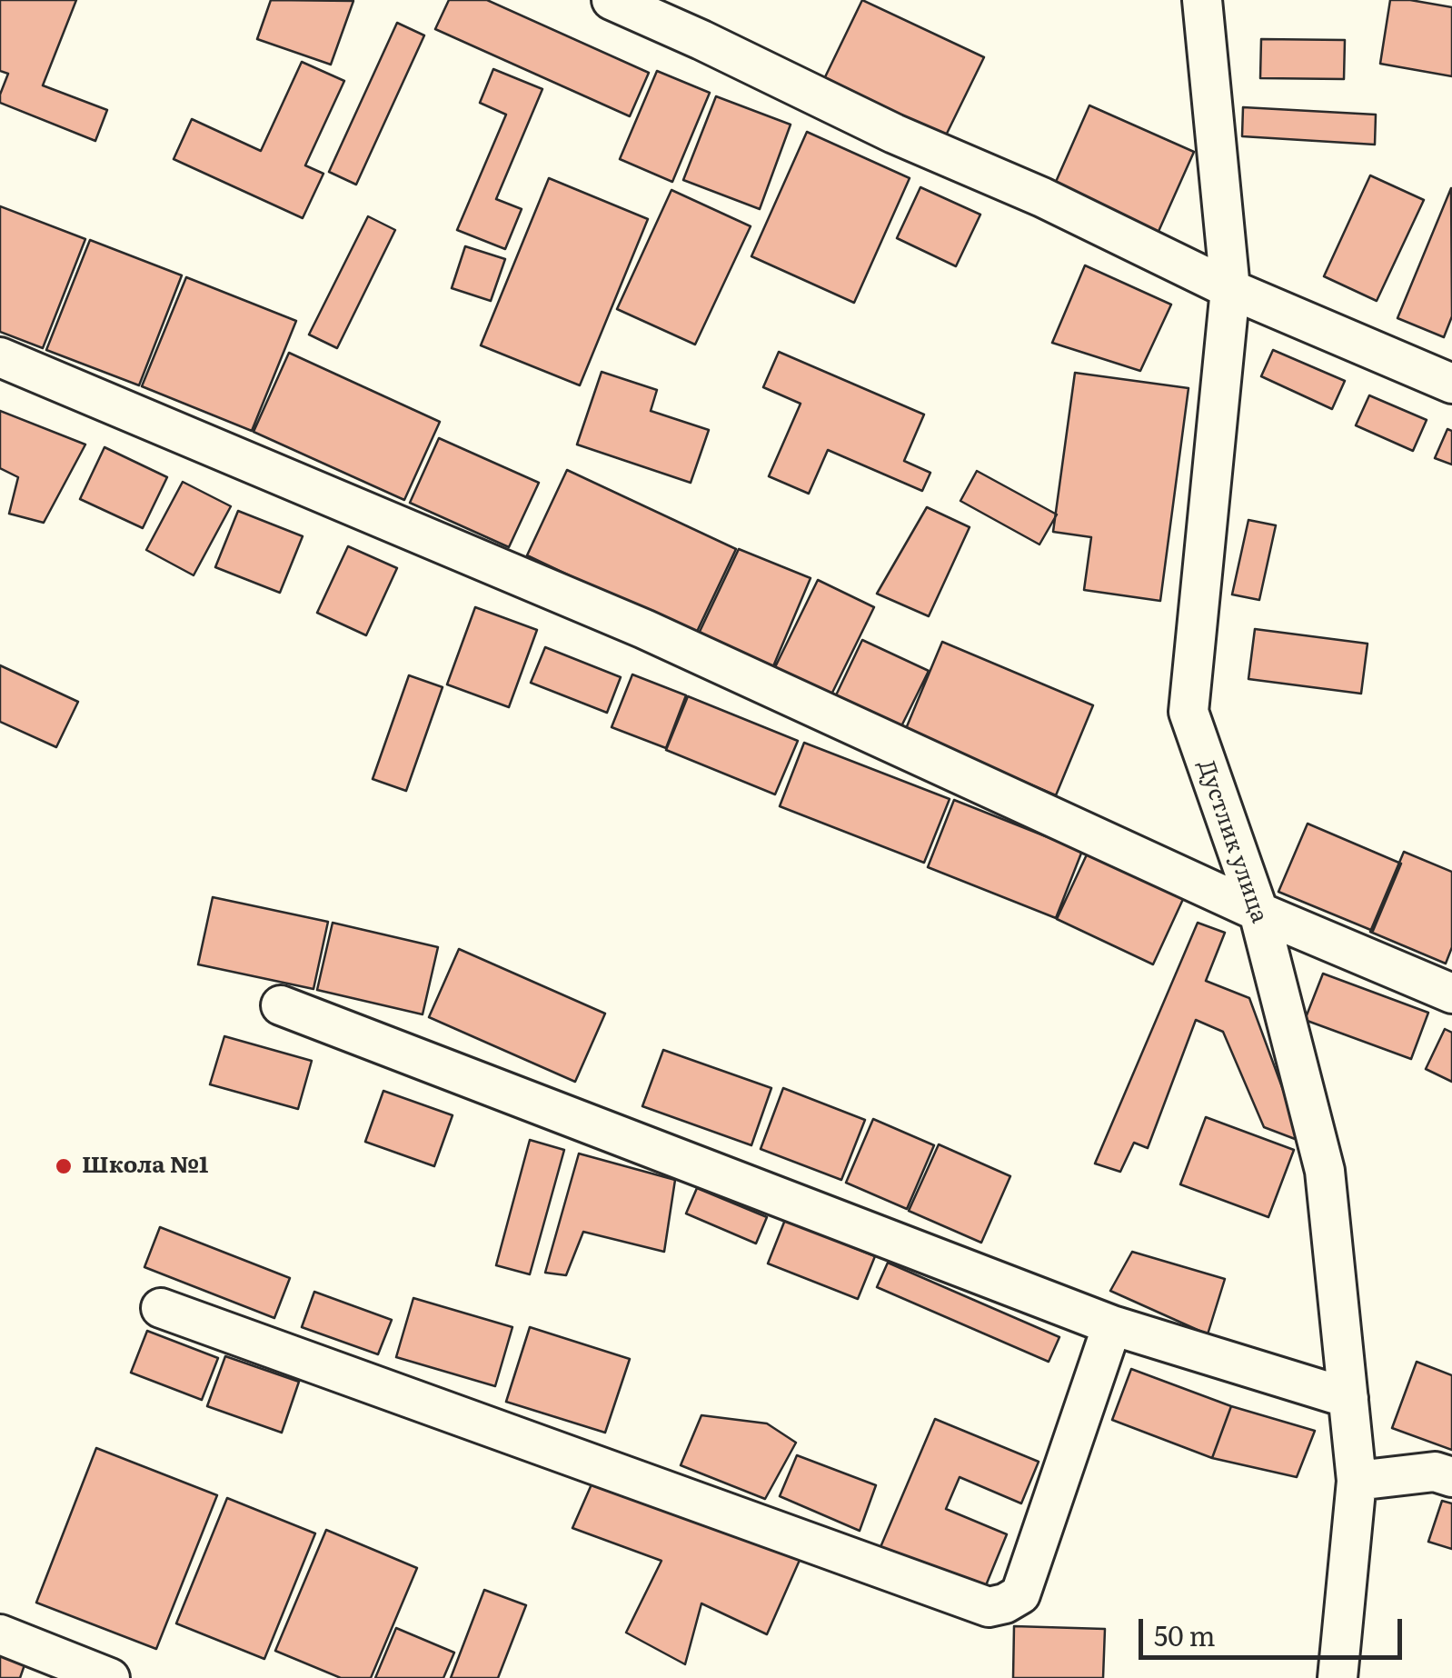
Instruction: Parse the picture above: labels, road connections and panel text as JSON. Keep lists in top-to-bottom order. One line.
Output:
{"streets":{"street":["Дустлик улица"]},"places":["Школа №1"],"scale_bar":"50 m"}
